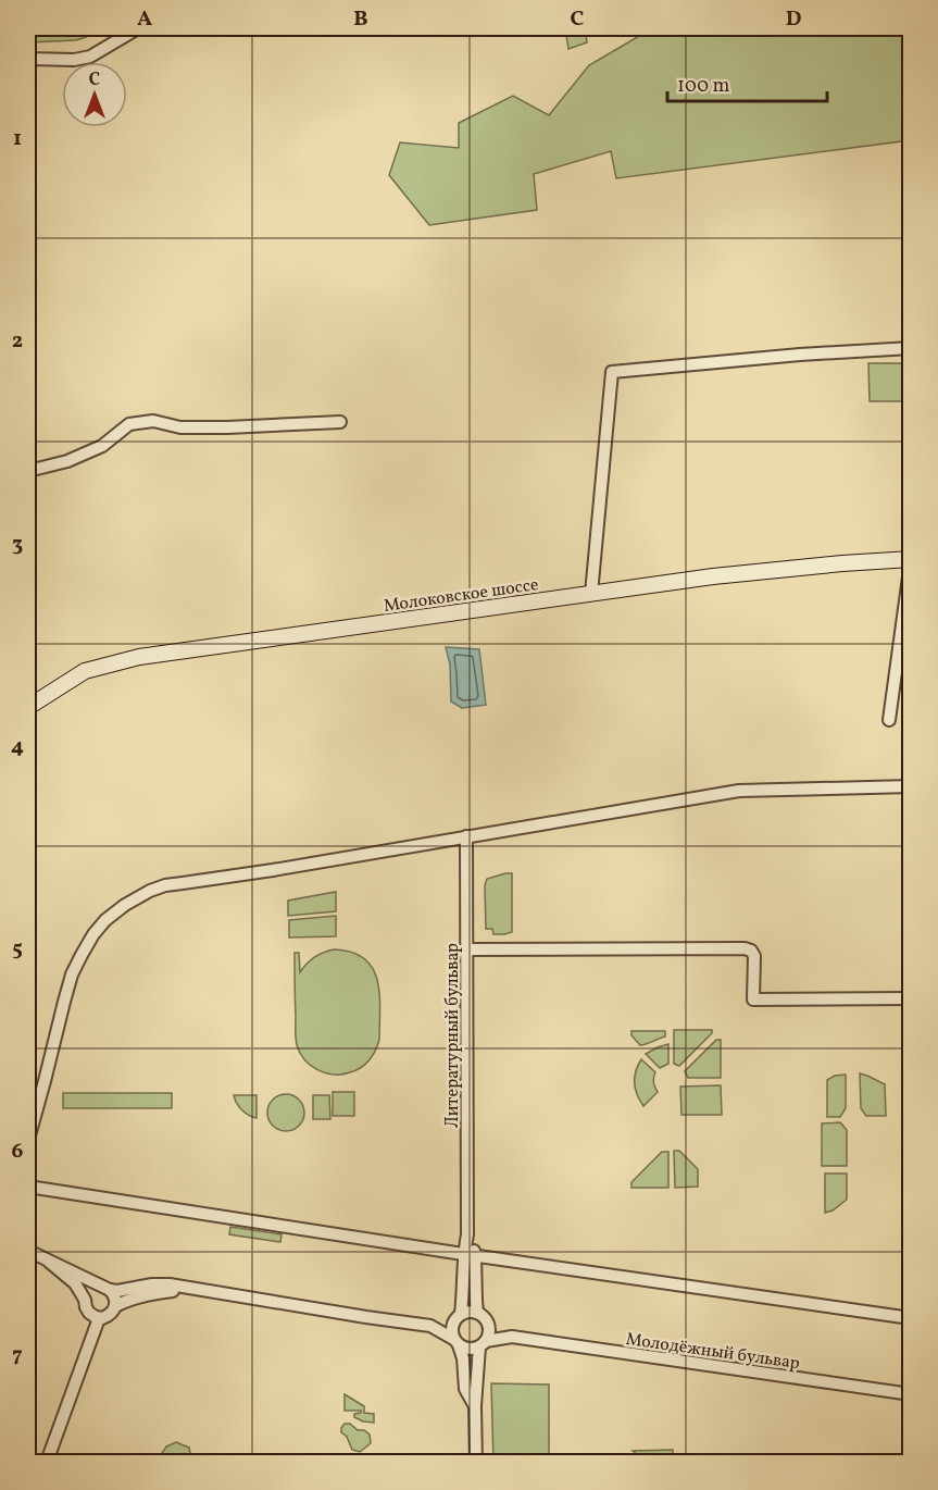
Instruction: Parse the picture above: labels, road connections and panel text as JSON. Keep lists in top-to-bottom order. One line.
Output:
{"streets":{"main road":["Молоковское шоссе"],"street":["Литературный бульвар","Молодёжный бульвар"]},"crossings":[["Литературный бульвар","Молодёжный бульвар"]],"scale_bar":"100 m","north":"top","grid":{"columns":["A","B","C","D"],"rows":["1","2","3","4","5","6","7"]}}
